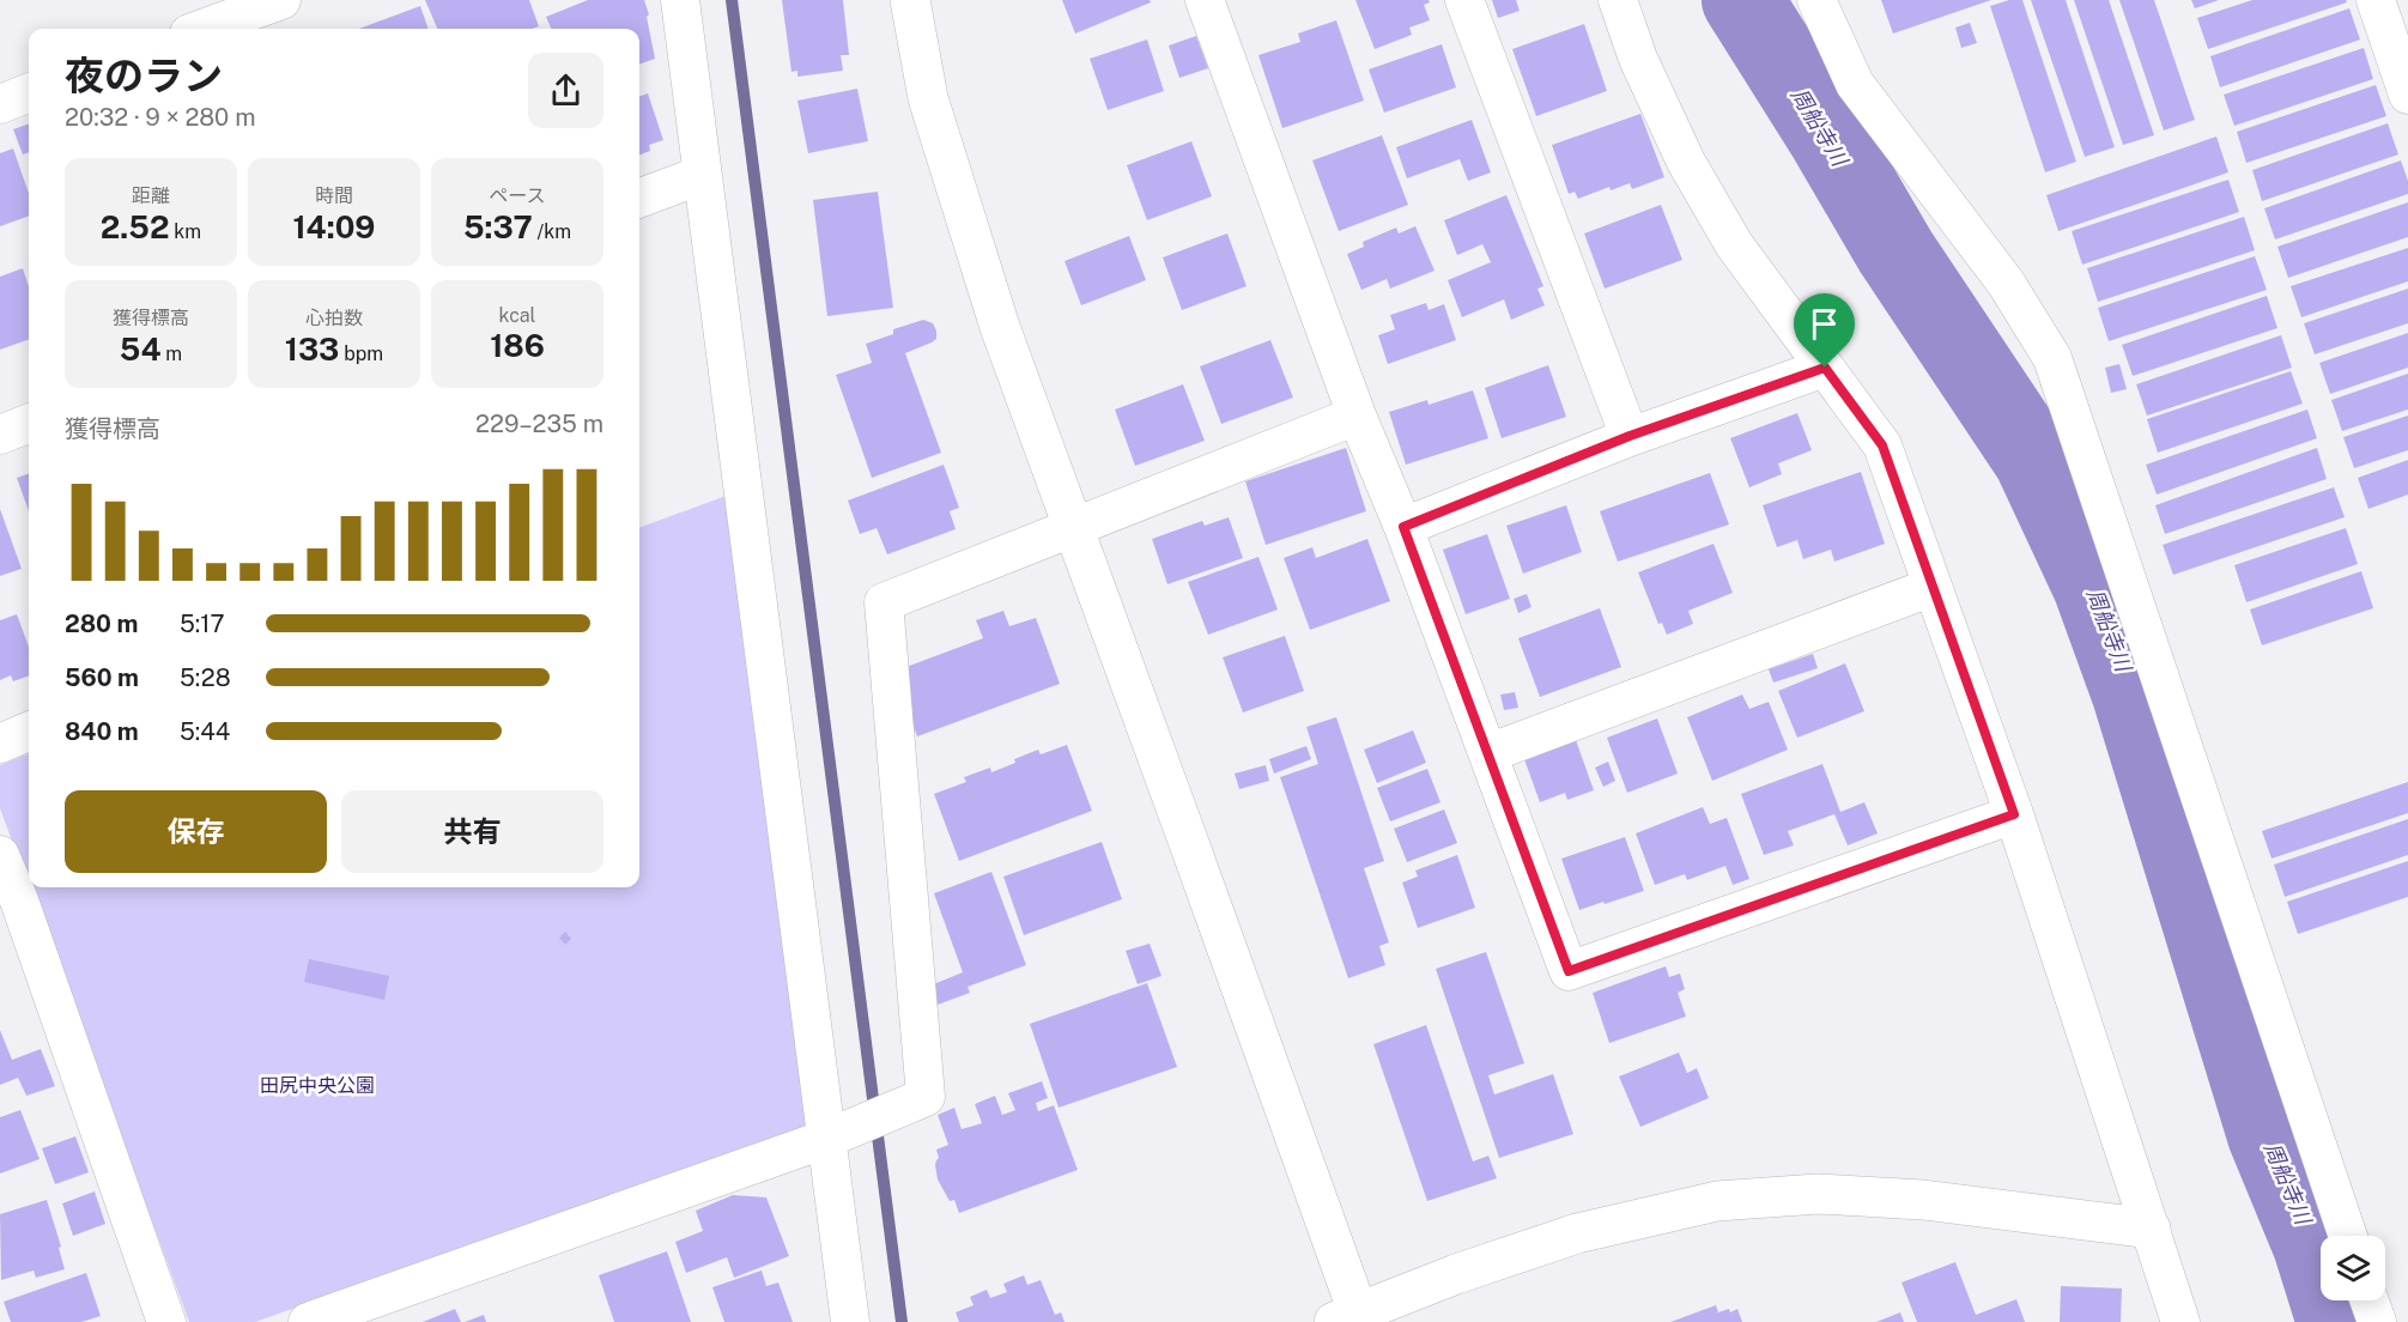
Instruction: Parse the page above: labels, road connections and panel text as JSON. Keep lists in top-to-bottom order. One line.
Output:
{"water":["周船寺川"],"parks":["田尻中央公園"],"page":{"heading":["夜のラン","20:32 · 9 × 280 m"],"stats":[["距離","2.52 km"],["時間","14:09"],["ペース","5:37 /km"],["獲得標高","54 m"],["心拍数","133 bpm"],["kcal","186"]],"chart":["獲得標高","229–235 m"],"list":[{"name":"280 m","note":"5:17"},{"name":"560 m","note":"5:28"},{"name":"840 m","note":"5:44"}],"buttons":["保存","共有"]}}
